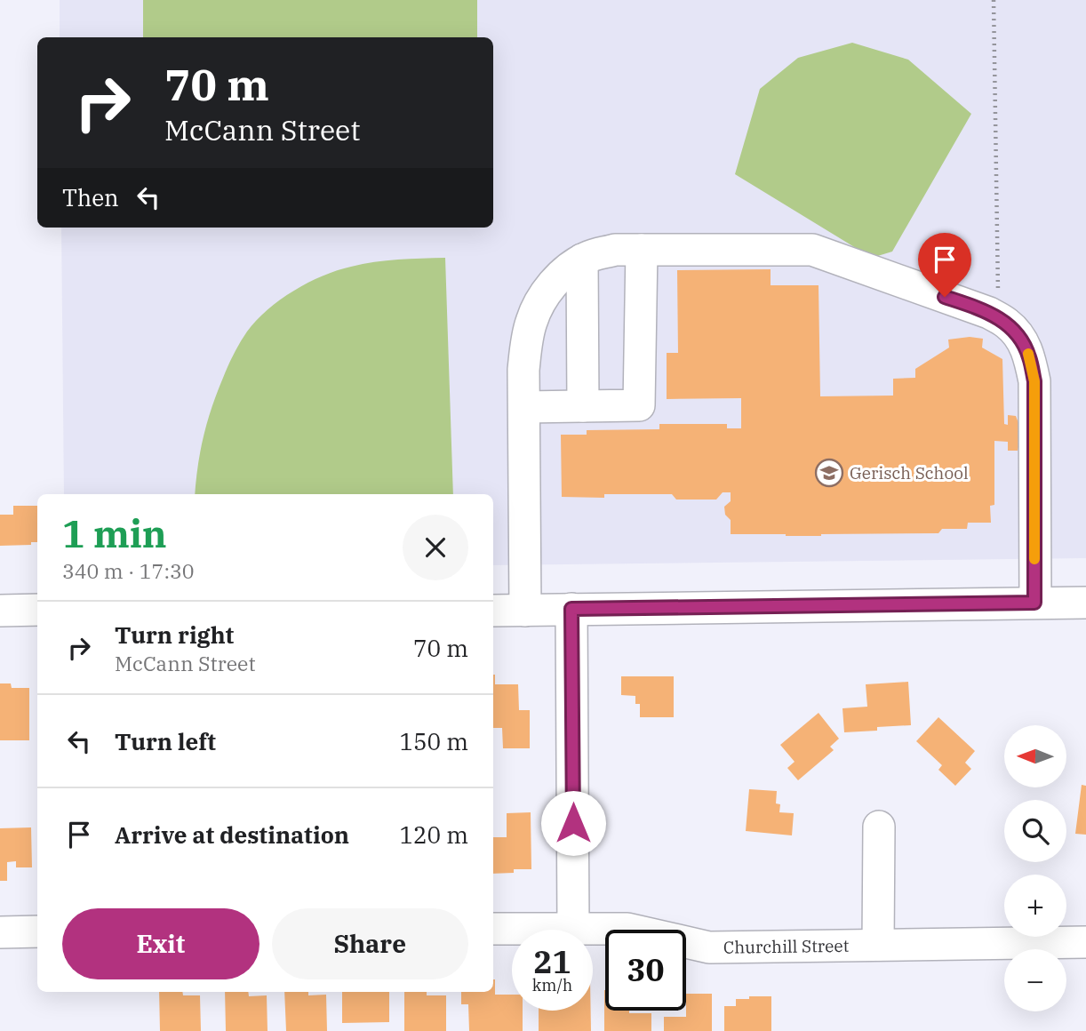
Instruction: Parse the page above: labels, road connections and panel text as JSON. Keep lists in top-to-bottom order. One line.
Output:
{"streets":{"street":["Churchill Street"]},"places":{"school or university":["Gerisch School"]},"north":"left","page":{"turn":["70 m","McCann Street"],"then":"Then","heading":["1 min","340 m · 17:30"],"list":[{"name":"Turn right","note":"McCann Street","value":"70 m"},{"name":"Turn left","value":"150 m"},{"name":"Arrive at destination","value":"120 m"}],"map_buttons":["+","−"],"buttons":["Exit","Share"],"speed":"21 km/h","limit":"30"}}
